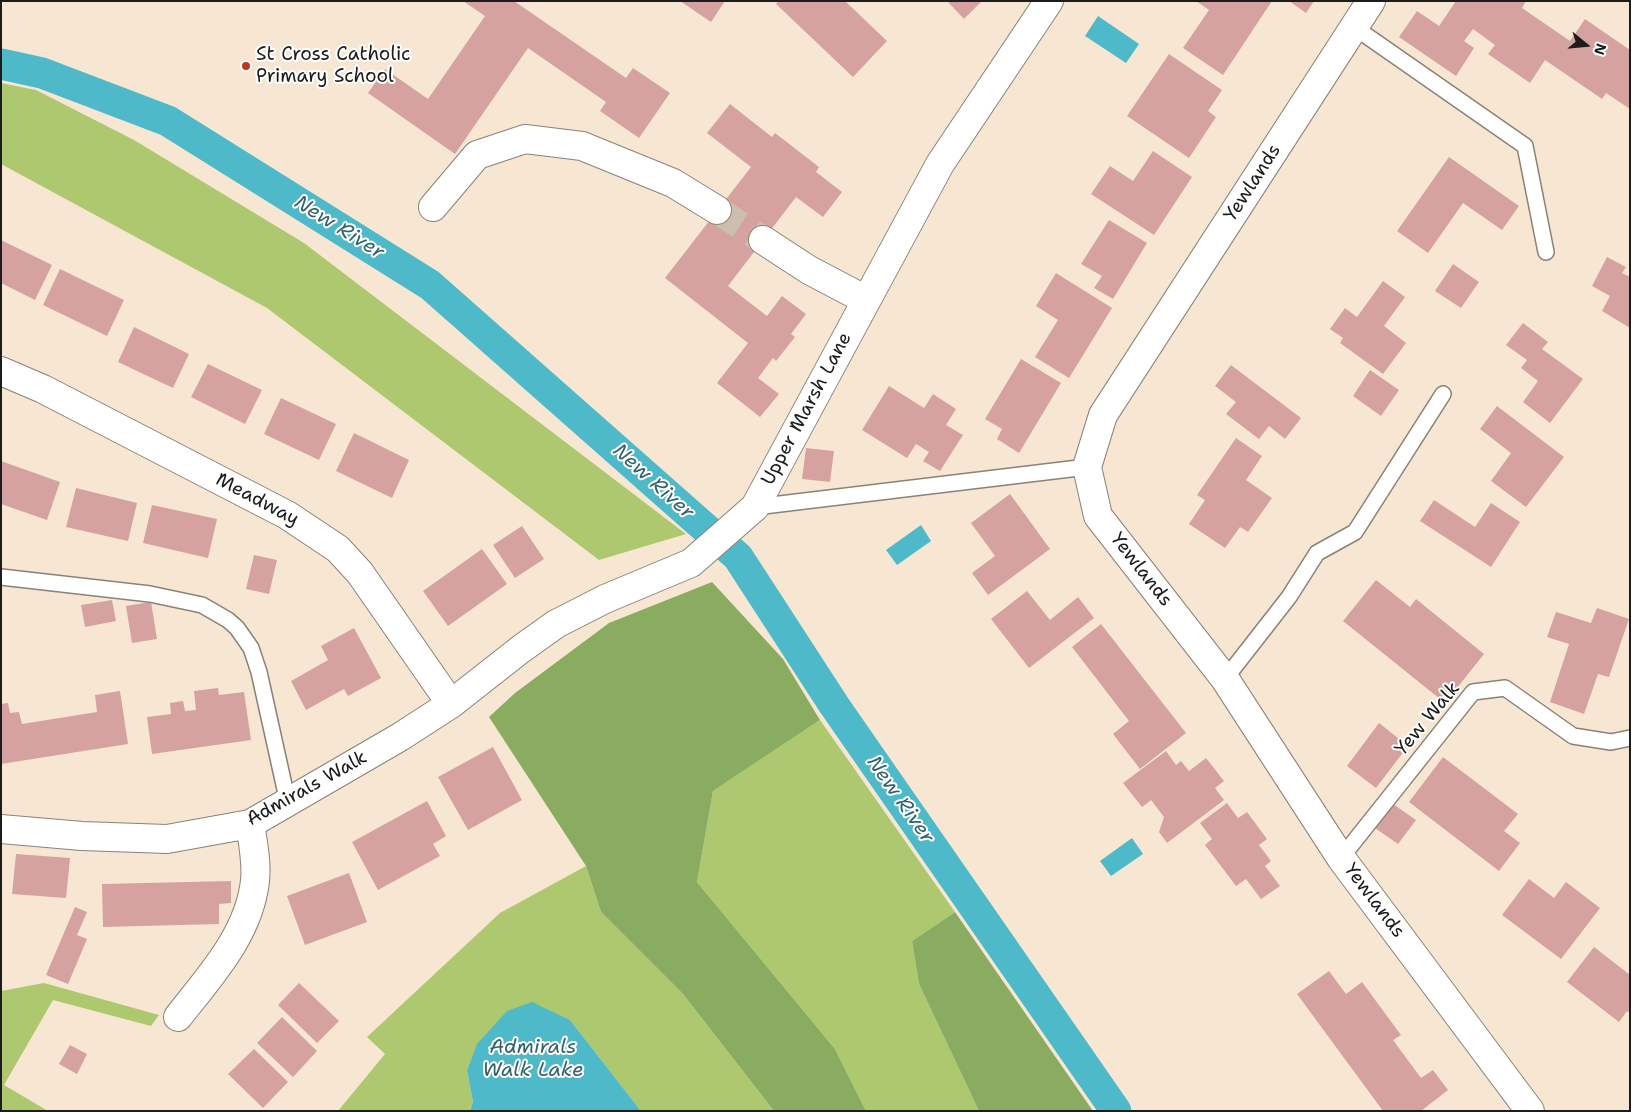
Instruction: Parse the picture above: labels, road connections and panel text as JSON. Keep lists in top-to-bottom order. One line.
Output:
{"streets":{"street":["Yewlands","Upper Marsh Lane","Meadway","Admirals Walk"],"lane":["Yew Walk"]},"crossings":[["Yewlands","Yew Walk"],["Upper Marsh Lane","Meadway"],["Upper Marsh Lane","Admirals Walk"],["Meadway","Admirals Walk"]],"water":["New River","Admirals Walk Lake"],"places":["St Cross Catholic Primary School"],"north":"right"}
